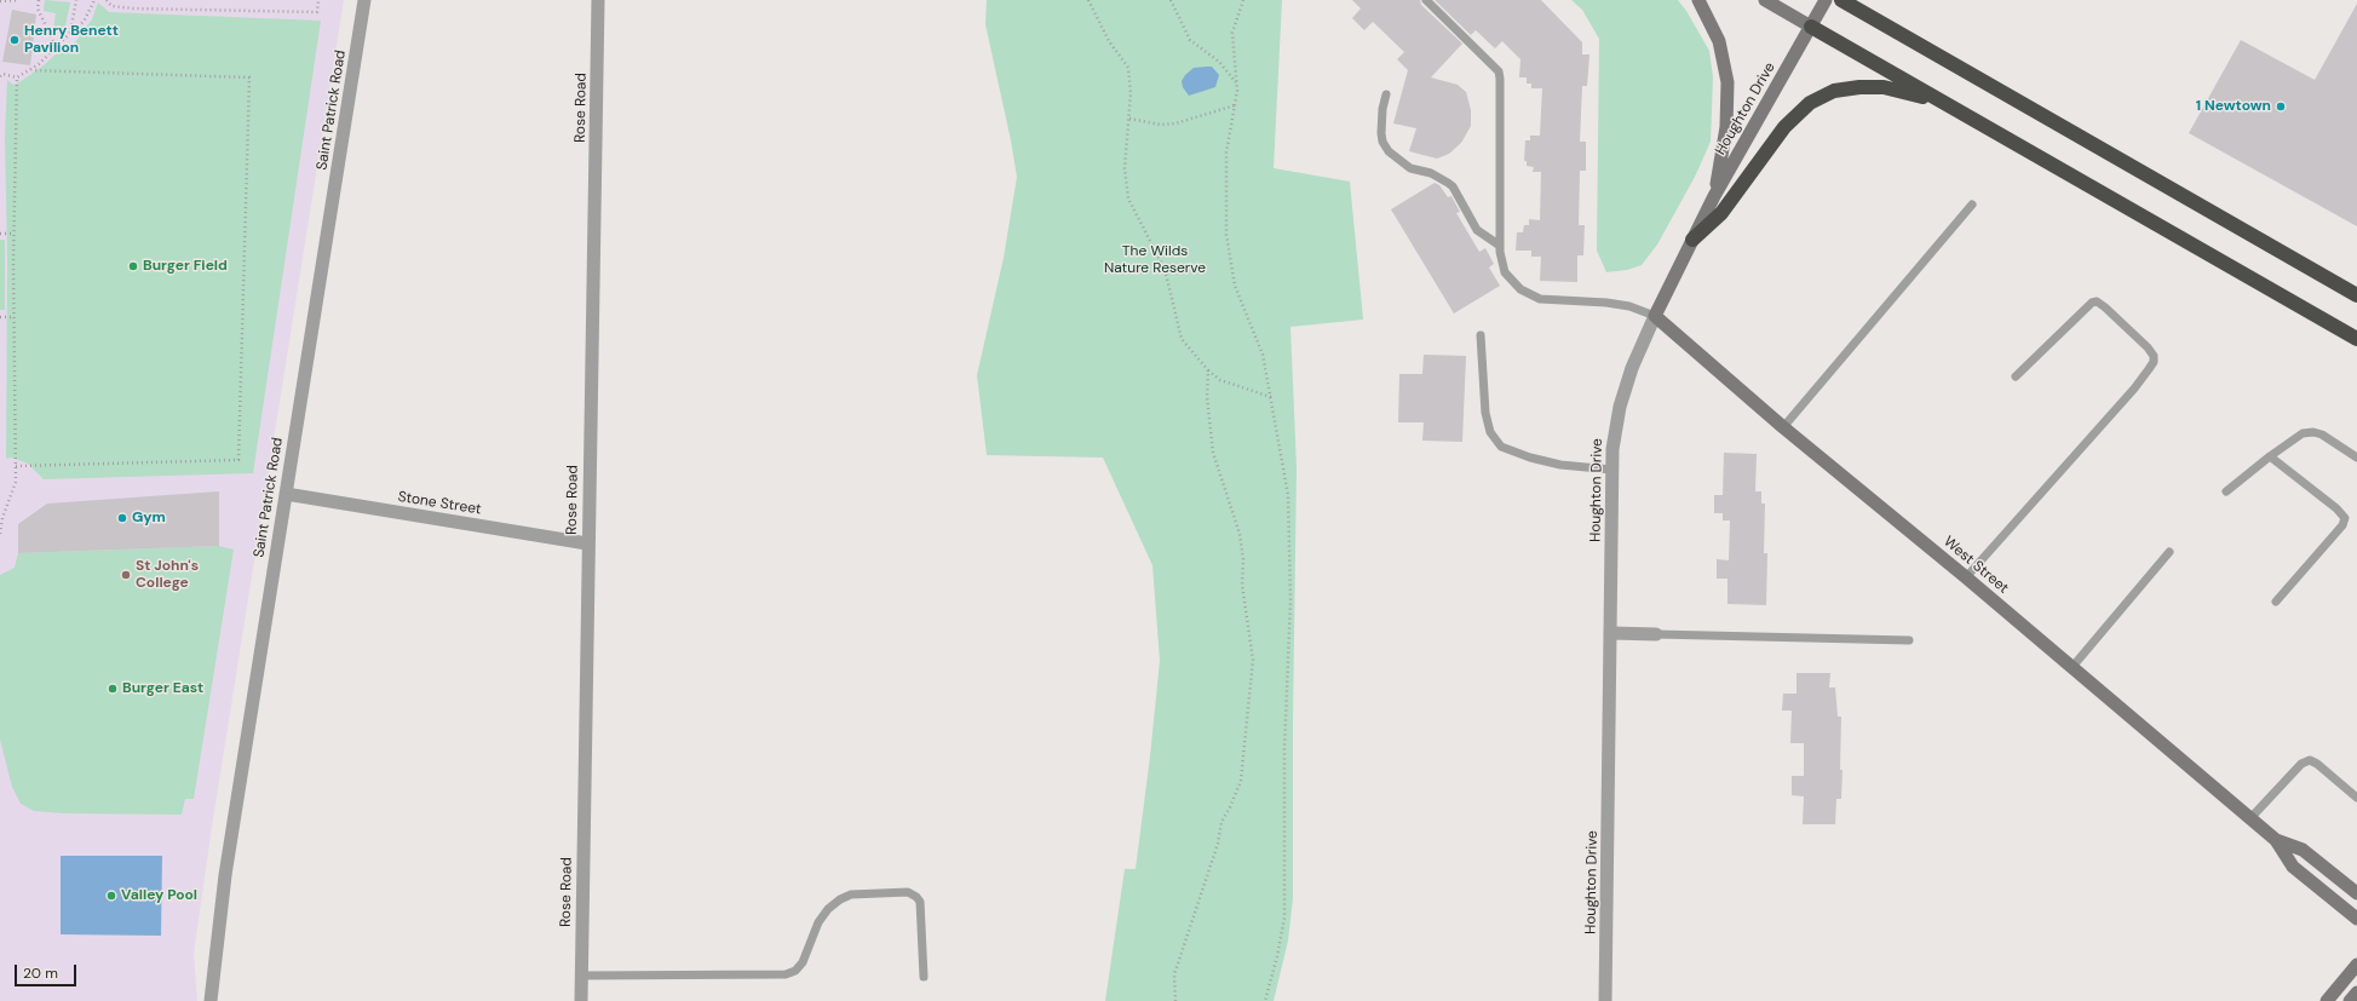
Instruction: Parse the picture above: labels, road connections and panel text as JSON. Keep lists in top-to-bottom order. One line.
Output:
{"streets":{"main road":["Houghton Drive","West Street"],"street":["Rose Road","Saint Patrick Road","Stone Street"]},"crossings":[["Rose Road","Stone Street"],["Houghton Drive","West Street"],["Saint Patrick Road","Stone Street"]],"parks":["The Wilds Nature Reserve"],"places":["Henry Benett Pavilion","1 Newtown","Burger Field","Gym","St John's College","Burger East","Valley Pool"],"scale_bar":"20 m"}
